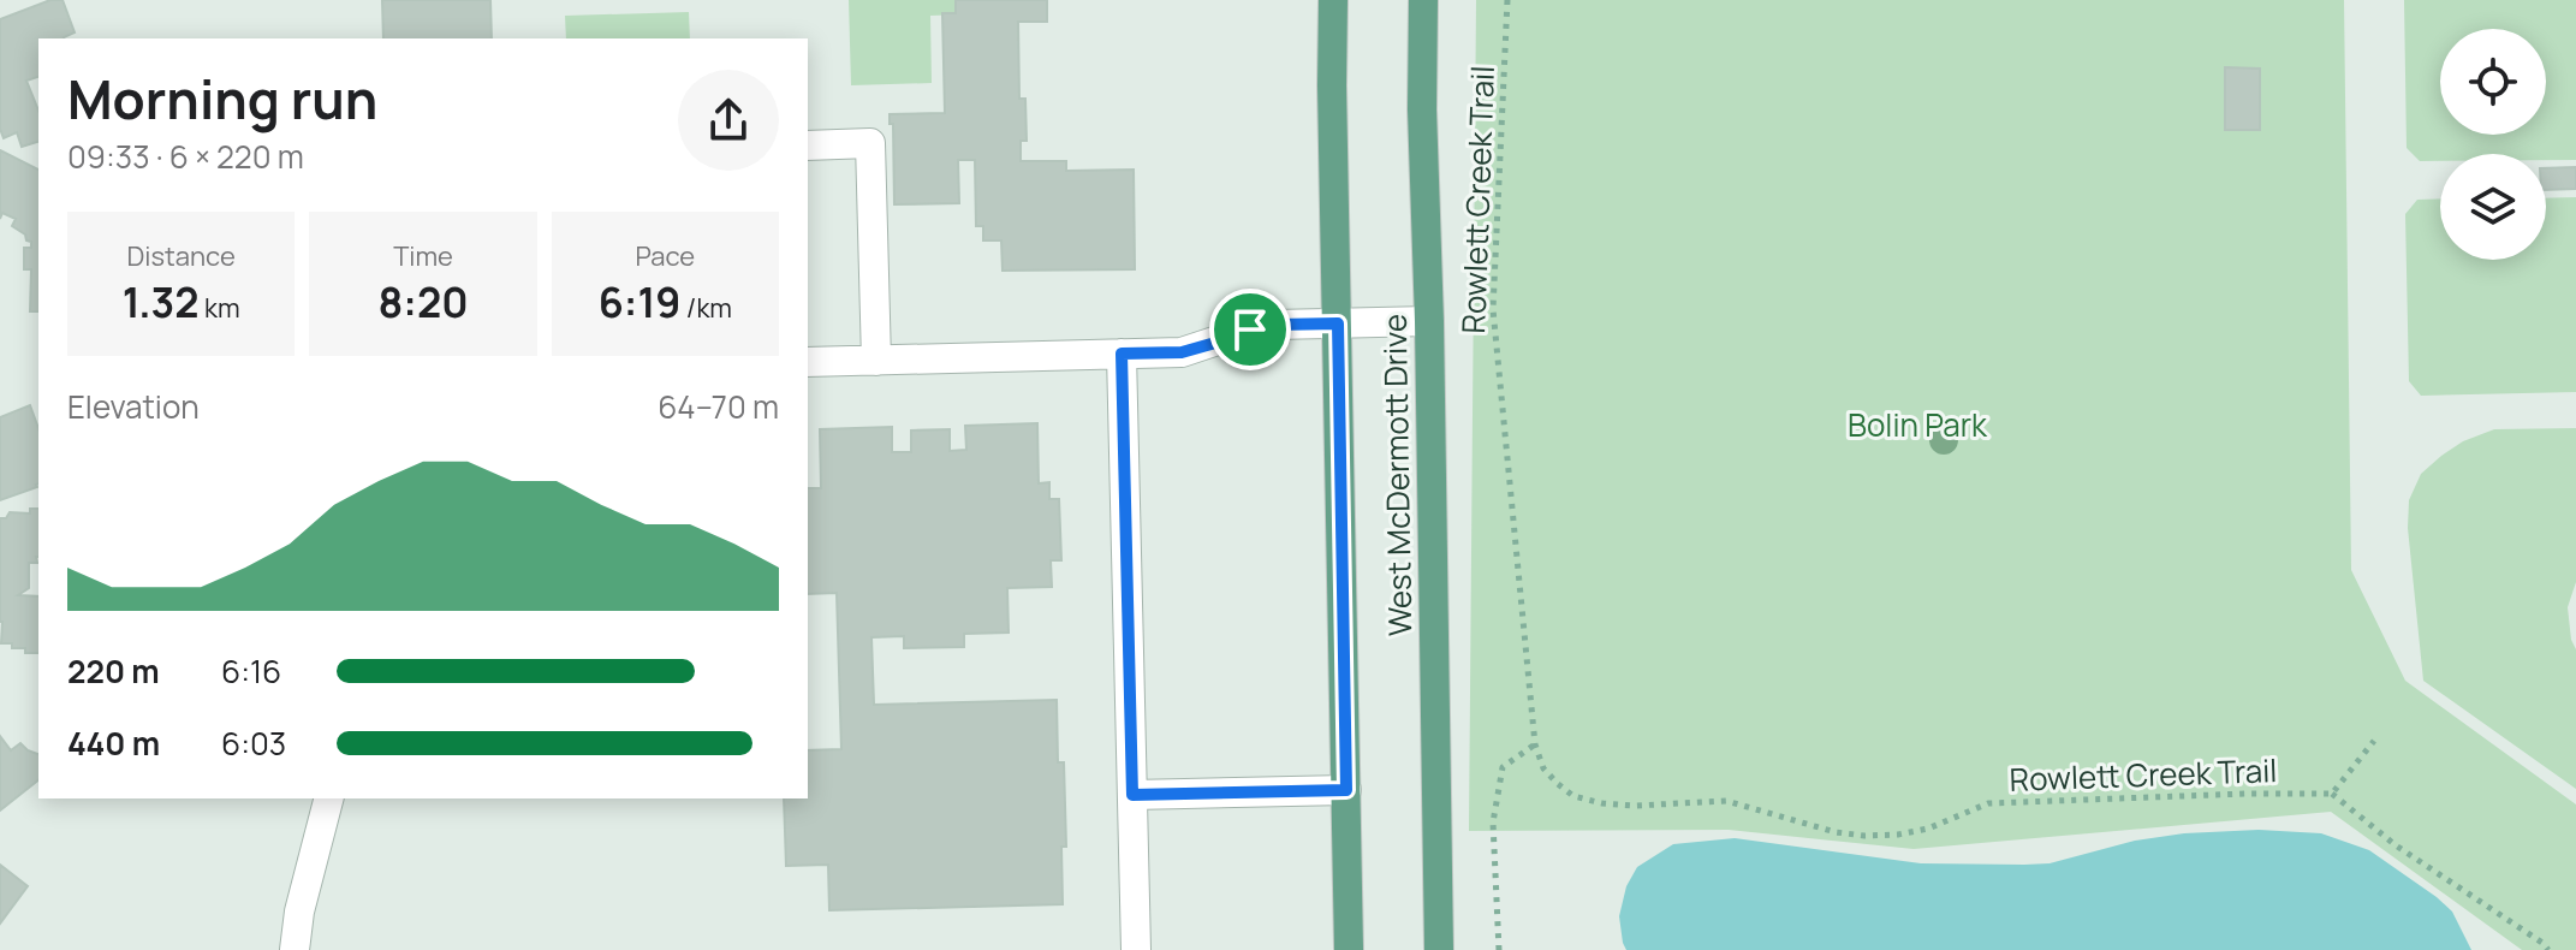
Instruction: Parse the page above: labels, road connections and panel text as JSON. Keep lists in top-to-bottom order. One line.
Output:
{"streets":{"main road":["West McDermott Drive"],"path":["Rowlett Creek Trail"]},"parks":["Bolin Park"],"page":{"heading":["Morning run","09:33 · 6 × 220 m"],"stats":[["Distance","1.32 km"],["Time","8:20"],["Pace","6:19 /km"]],"chart":["Elevation","64–70 m"],"list":[{"name":"220 m","note":"6:16"},{"name":"440 m","note":"6:03"}]}}
